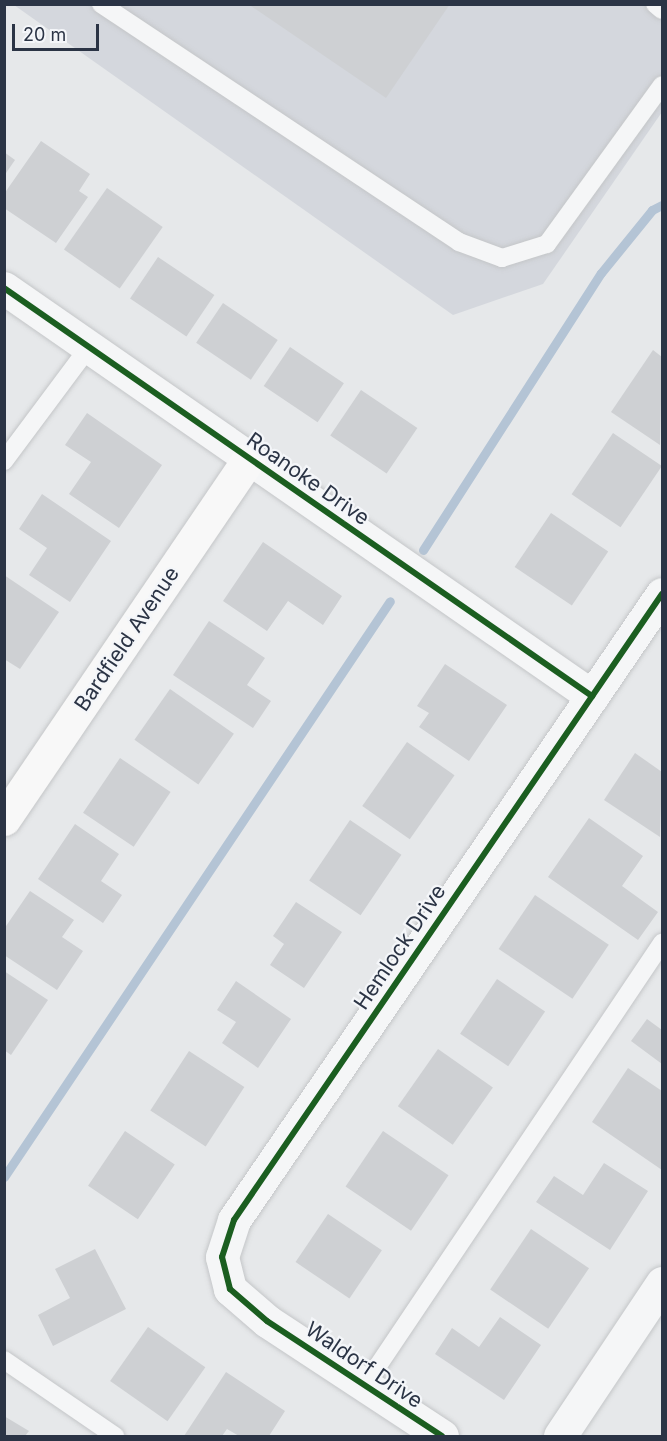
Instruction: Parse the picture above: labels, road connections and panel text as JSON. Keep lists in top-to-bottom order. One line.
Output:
{"streets":{"street":["Roanoke Drive","Bardfield Avenue","Hemlock Drive","Waldorf Drive"]},"crossings":[["Roanoke Drive","Bardfield Avenue"],["Roanoke Drive","Hemlock Drive"],["Hemlock Drive","Waldorf Drive"]],"scale_bar":"20 m"}
